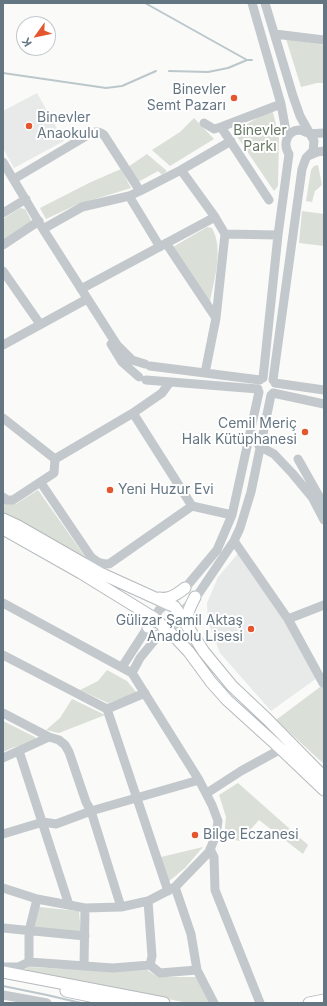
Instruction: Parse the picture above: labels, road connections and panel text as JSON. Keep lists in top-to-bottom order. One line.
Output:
{"parks":["Binevler Parkı"],"places":["Binevler Semt Pazarı","Binevler Anaokulu","Cemil Meriç Halk Kütüphanesi","Yeni Huzur Evi","Gülizar Şamil Aktaş Anadolu Lisesi","Bilge Eczanesi"],"north":"bottom left"}
